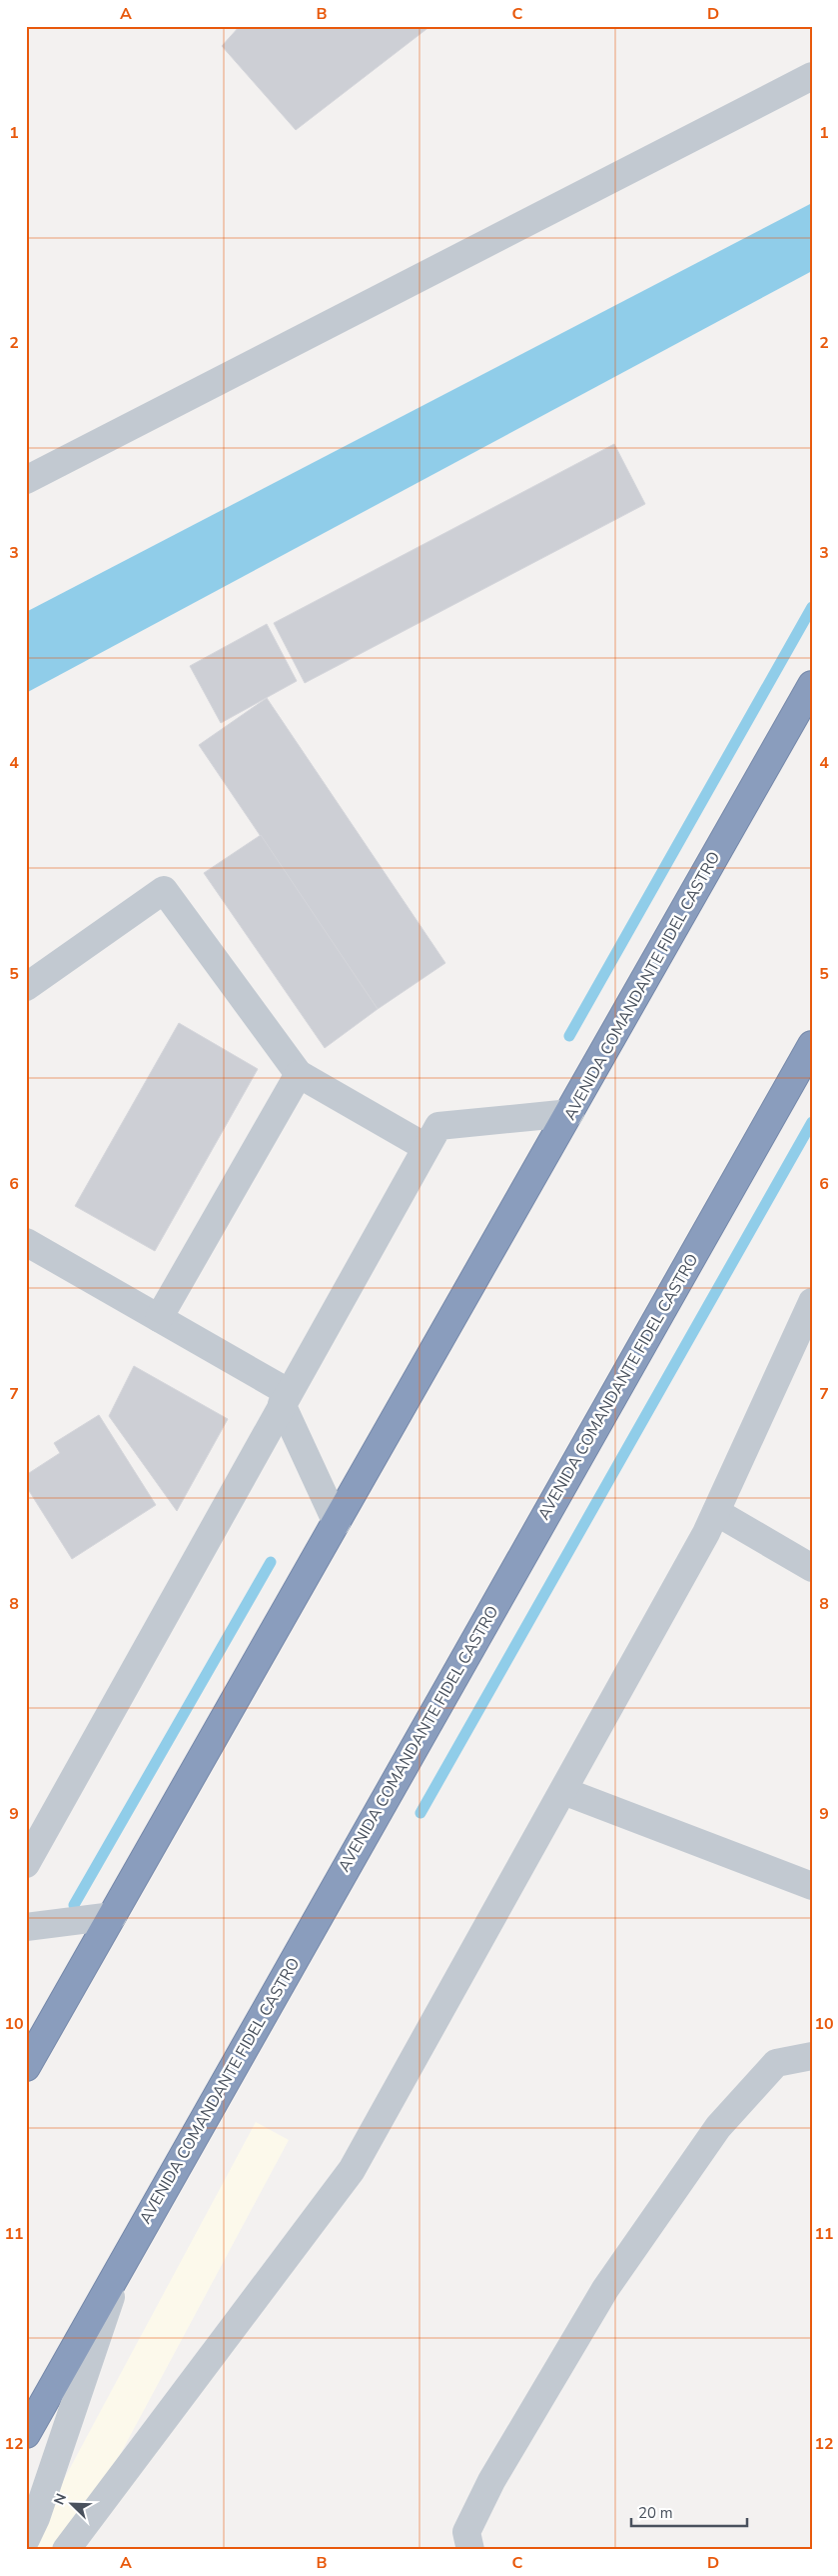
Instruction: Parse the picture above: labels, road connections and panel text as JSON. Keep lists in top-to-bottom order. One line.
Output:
{"streets":{"highway":["AVENIDA COMANDANTE FIDEL CASTRO"]},"scale_bar":"20 m","north":"top left","grid":{"columns":["A","B","C","D"],"rows":["1","2","3","4","5","6","7","8","9","10","11","12"]}}
